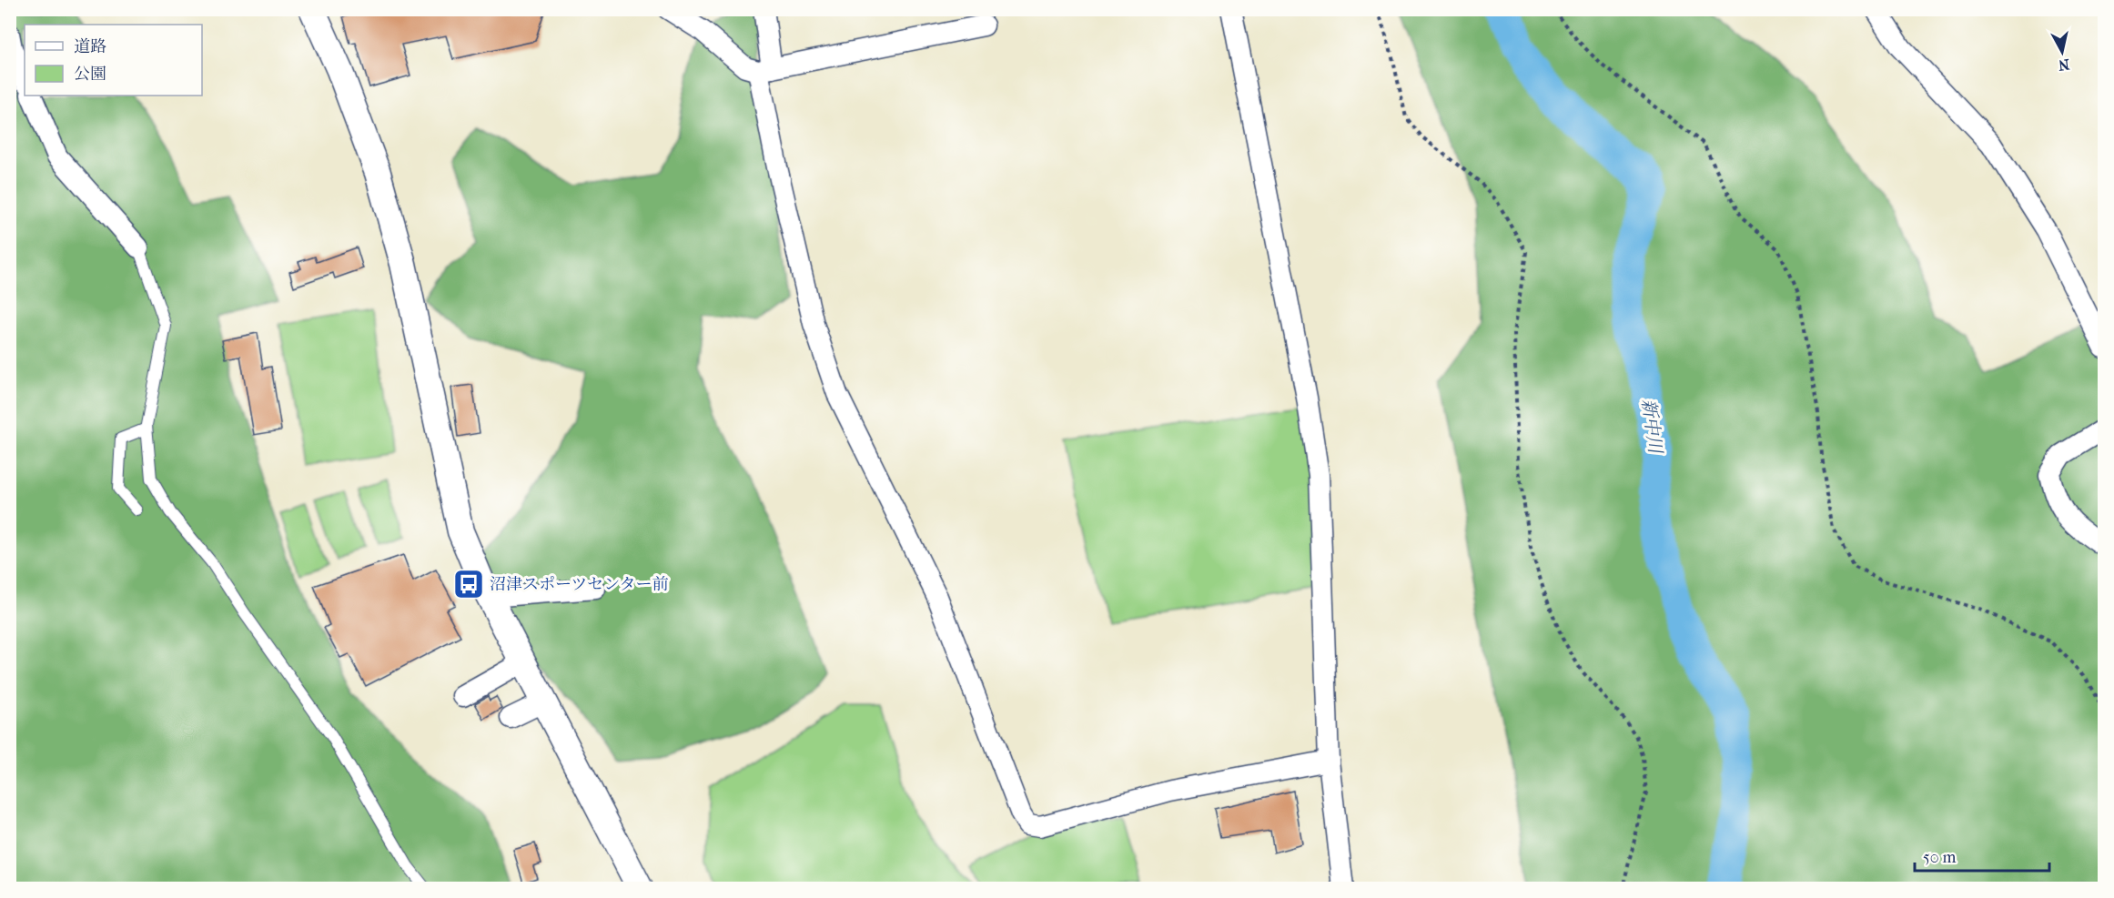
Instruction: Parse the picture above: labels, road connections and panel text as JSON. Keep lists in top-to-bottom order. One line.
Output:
{"water":["新中川"],"places":{"bus stop":["沼津スポーツセンター前"]},"legend":["道路","公園"],"scale_bar":"50 m","north":"bottom"}
